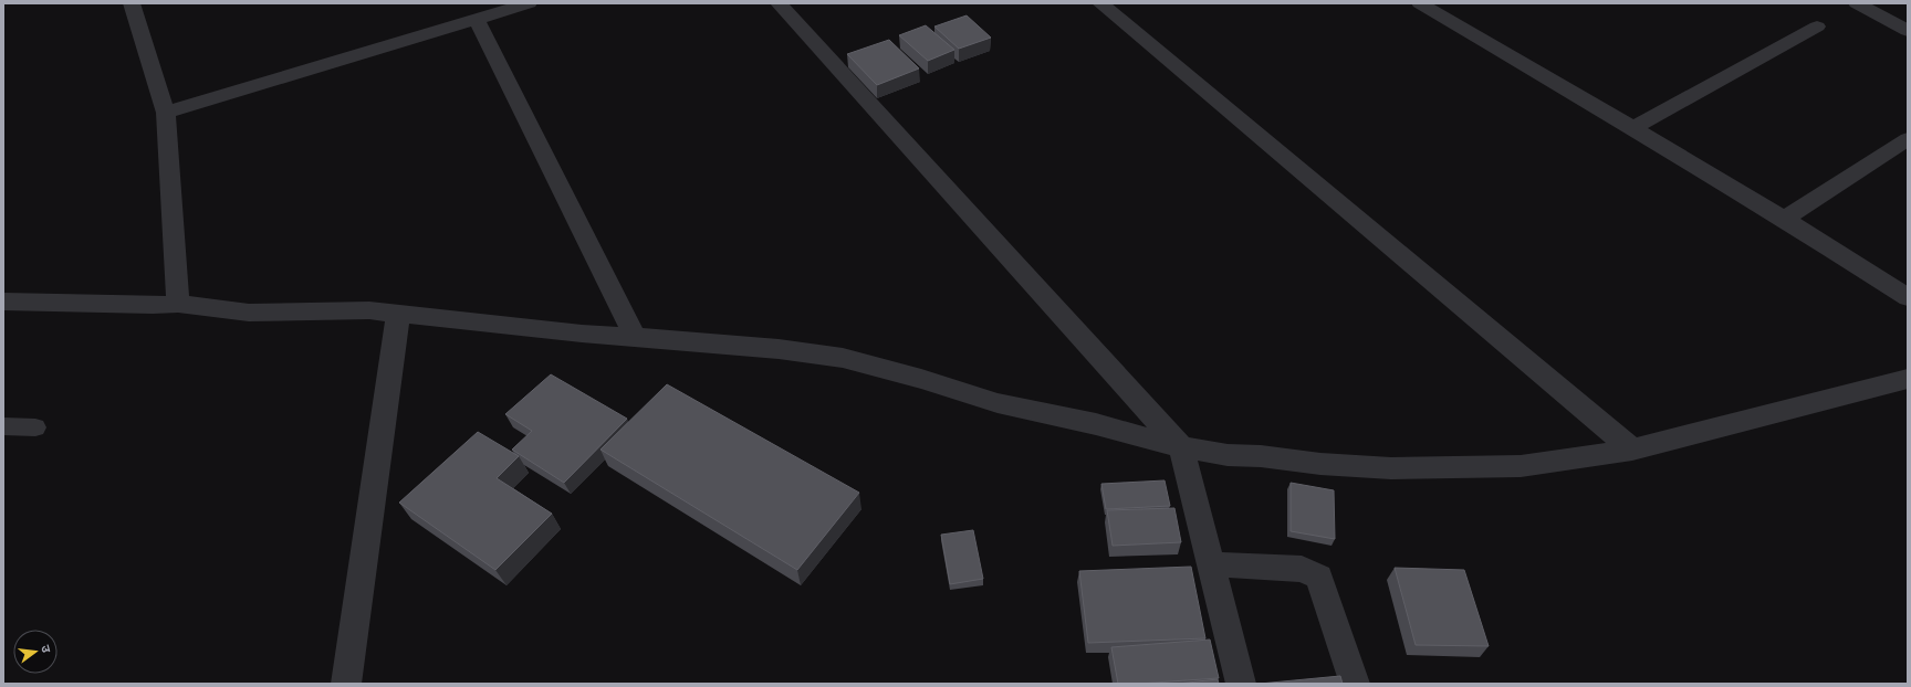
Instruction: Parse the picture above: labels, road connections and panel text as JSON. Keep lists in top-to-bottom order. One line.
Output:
{"north":"right"}
